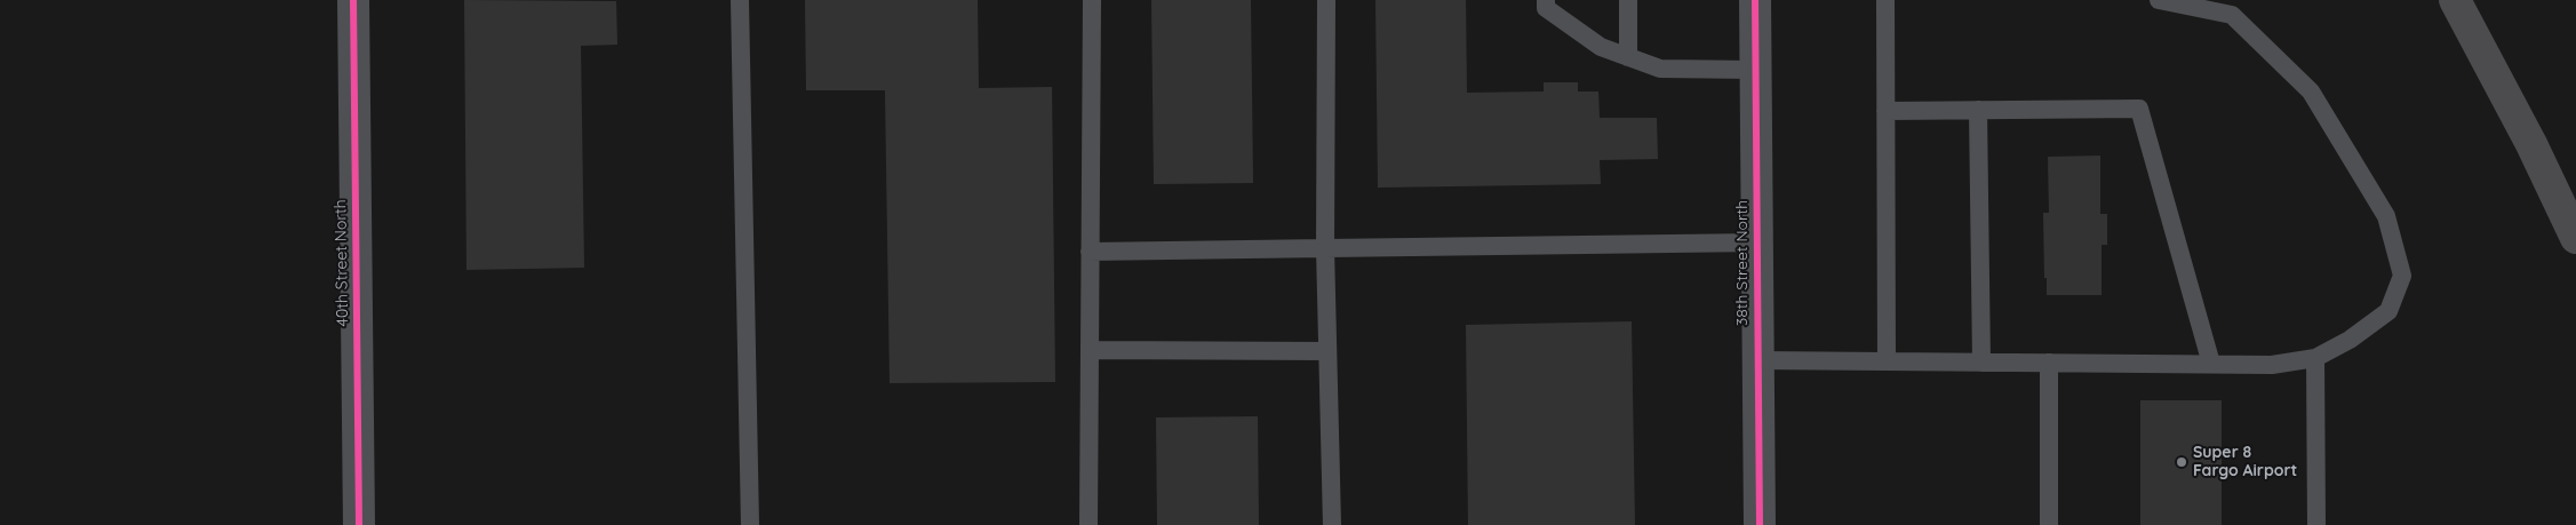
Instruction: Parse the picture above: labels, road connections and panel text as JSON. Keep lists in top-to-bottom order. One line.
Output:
{"streets":{"street":["40th Street North","38th Street North"]},"places":["Super 8 Fargo Airport"]}
